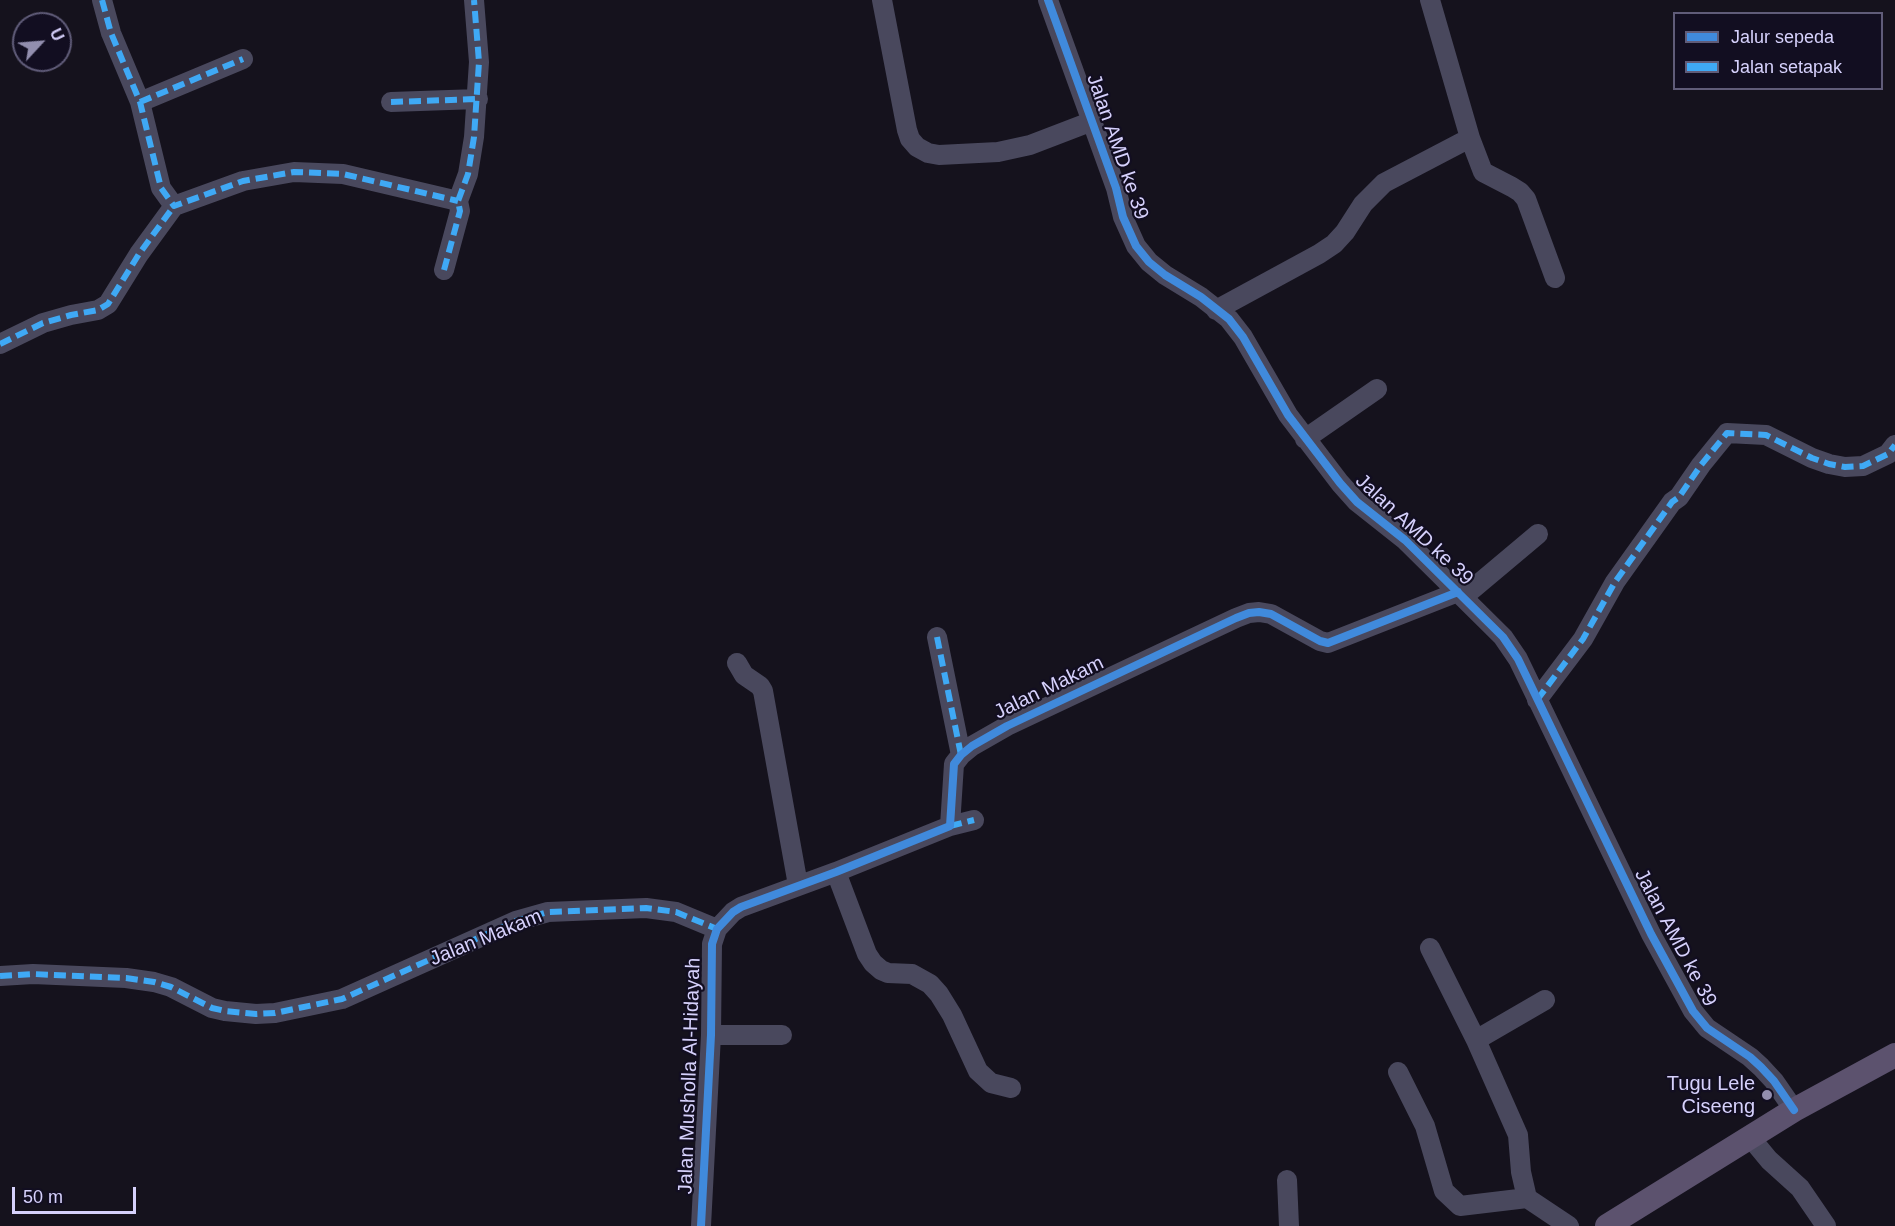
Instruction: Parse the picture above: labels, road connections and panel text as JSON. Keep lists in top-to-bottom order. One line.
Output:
{"streets":{"street":["Jalan AMD ke 39","Jalan Makam","Jalan Musholla Al-Hidayah"]},"crossings":[["Jalan AMD ke 39","Jalan Makam"],["Jalan Makam","Jalan Musholla Al-Hidayah"]],"places":["Tugu Lele Ciseeng"],"legend":["Jalur sepeda","Jalan setapak"],"scale_bar":"50 m","north":"top right"}
